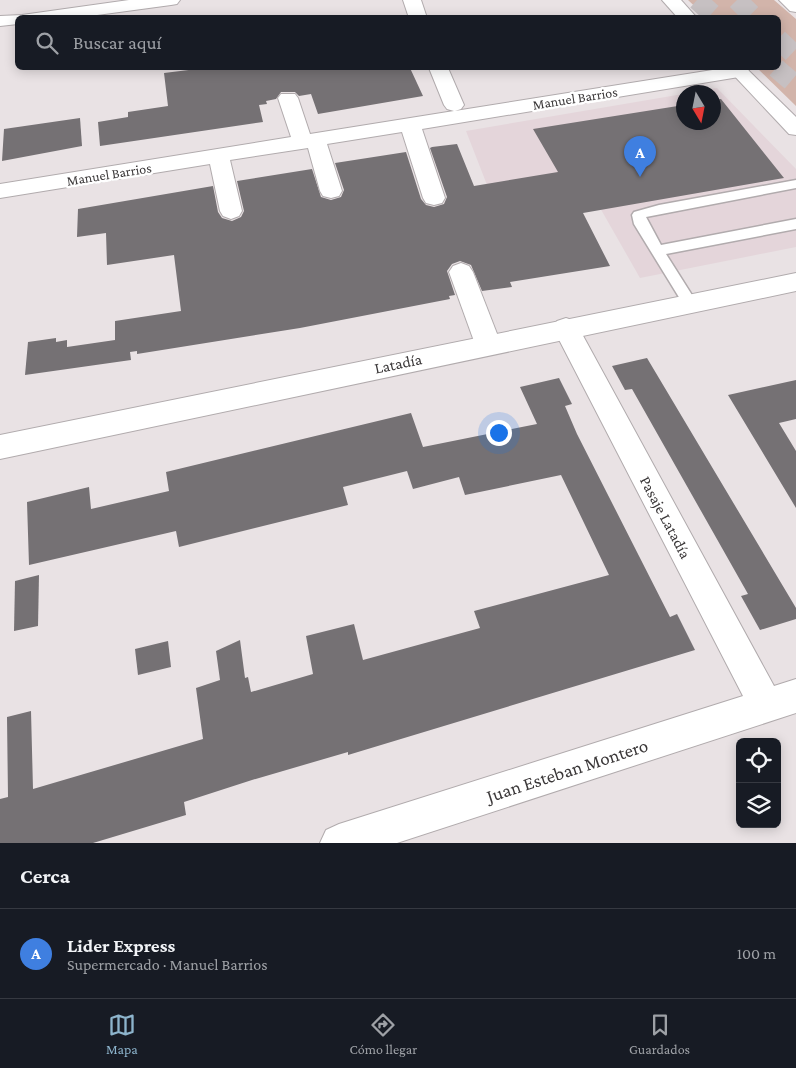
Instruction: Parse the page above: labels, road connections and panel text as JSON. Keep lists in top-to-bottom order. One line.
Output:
{"streets":{"street":["Manuel Barrios","Latadía","Pasaje Latadía","Juan Esteban Montero"]},"crossings":[["Latadía","Pasaje Latadía"],["Pasaje Latadía","Juan Esteban Montero"]],"north":"bottom","page":{"search":"Buscar aquí","pins":"A","heading":"Cerca","list":[{"mark":"A","name":"Lider Express","note":"Supermercado · Manuel Barrios","value":"100 m"}],"nav":["Mapa","Cómo llegar","Guardados"]}}
